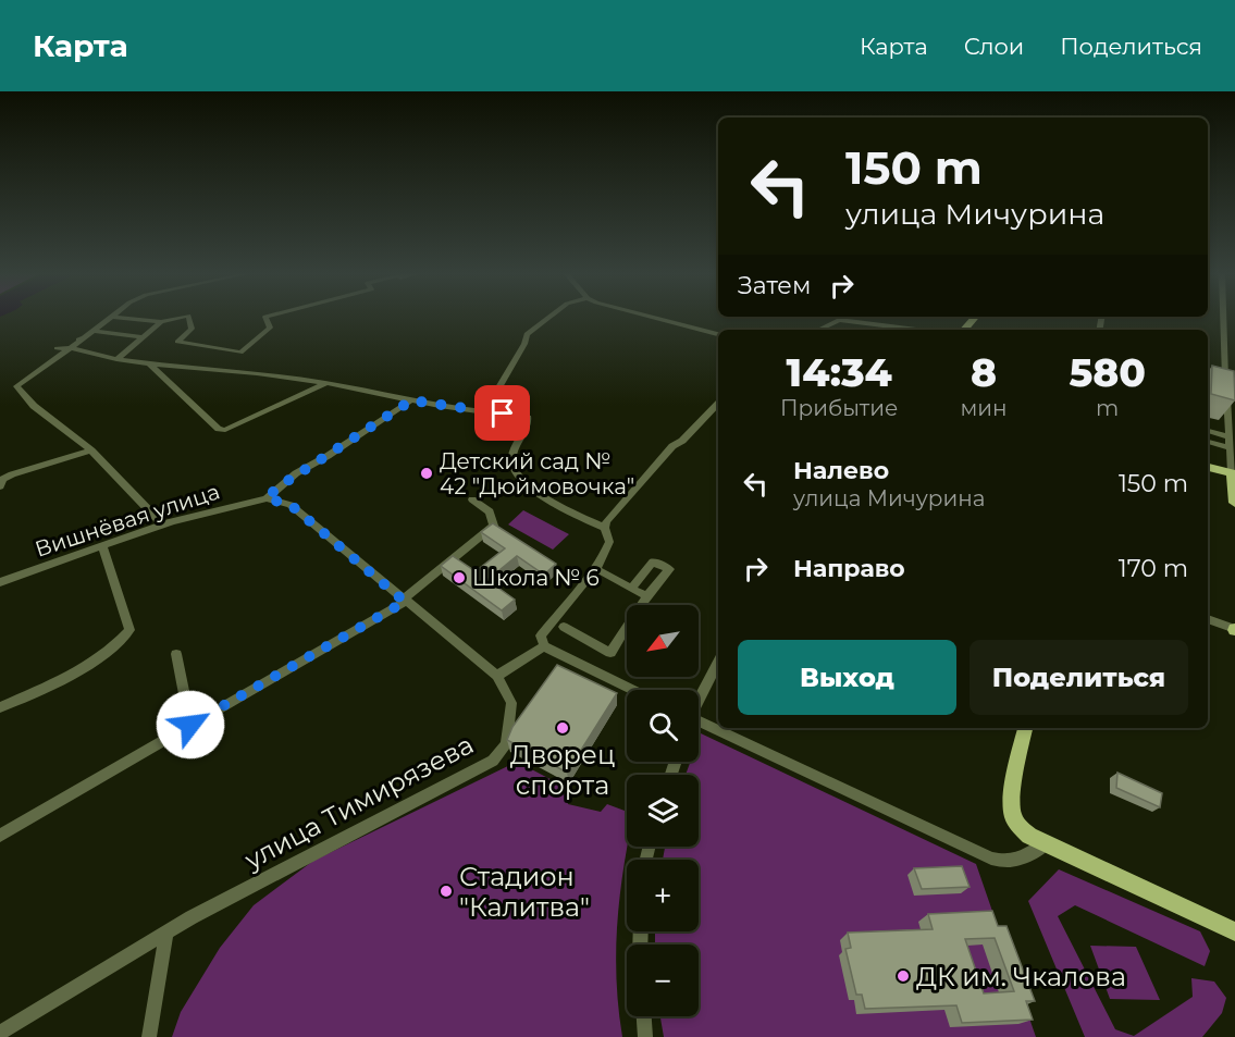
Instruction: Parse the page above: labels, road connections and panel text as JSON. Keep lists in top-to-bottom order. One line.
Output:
{"streets":{"street":["Вишнёвая улица","улица Тимирязева"]},"places":["Детский сад № 42 \"Дюймовочка\"","Школа № 6","Дворец спорта","Стадион \"Калитва\"","ДК им. Чкалова"],"north":"bottom left","page":{"header":"Карта","nav":["Карта","Слои","Поделиться"],"turn":["150 m","улица Мичурина"],"then":"Затем","eta":["14:34","Прибытие","8","мин","580","m"],"list":[{"name":"Налево","note":"улица Мичурина","value":"150 m"},{"name":"Направо","value":"170 m"}],"map_buttons":["+","−"],"buttons":["Выход","Поделиться"]}}
